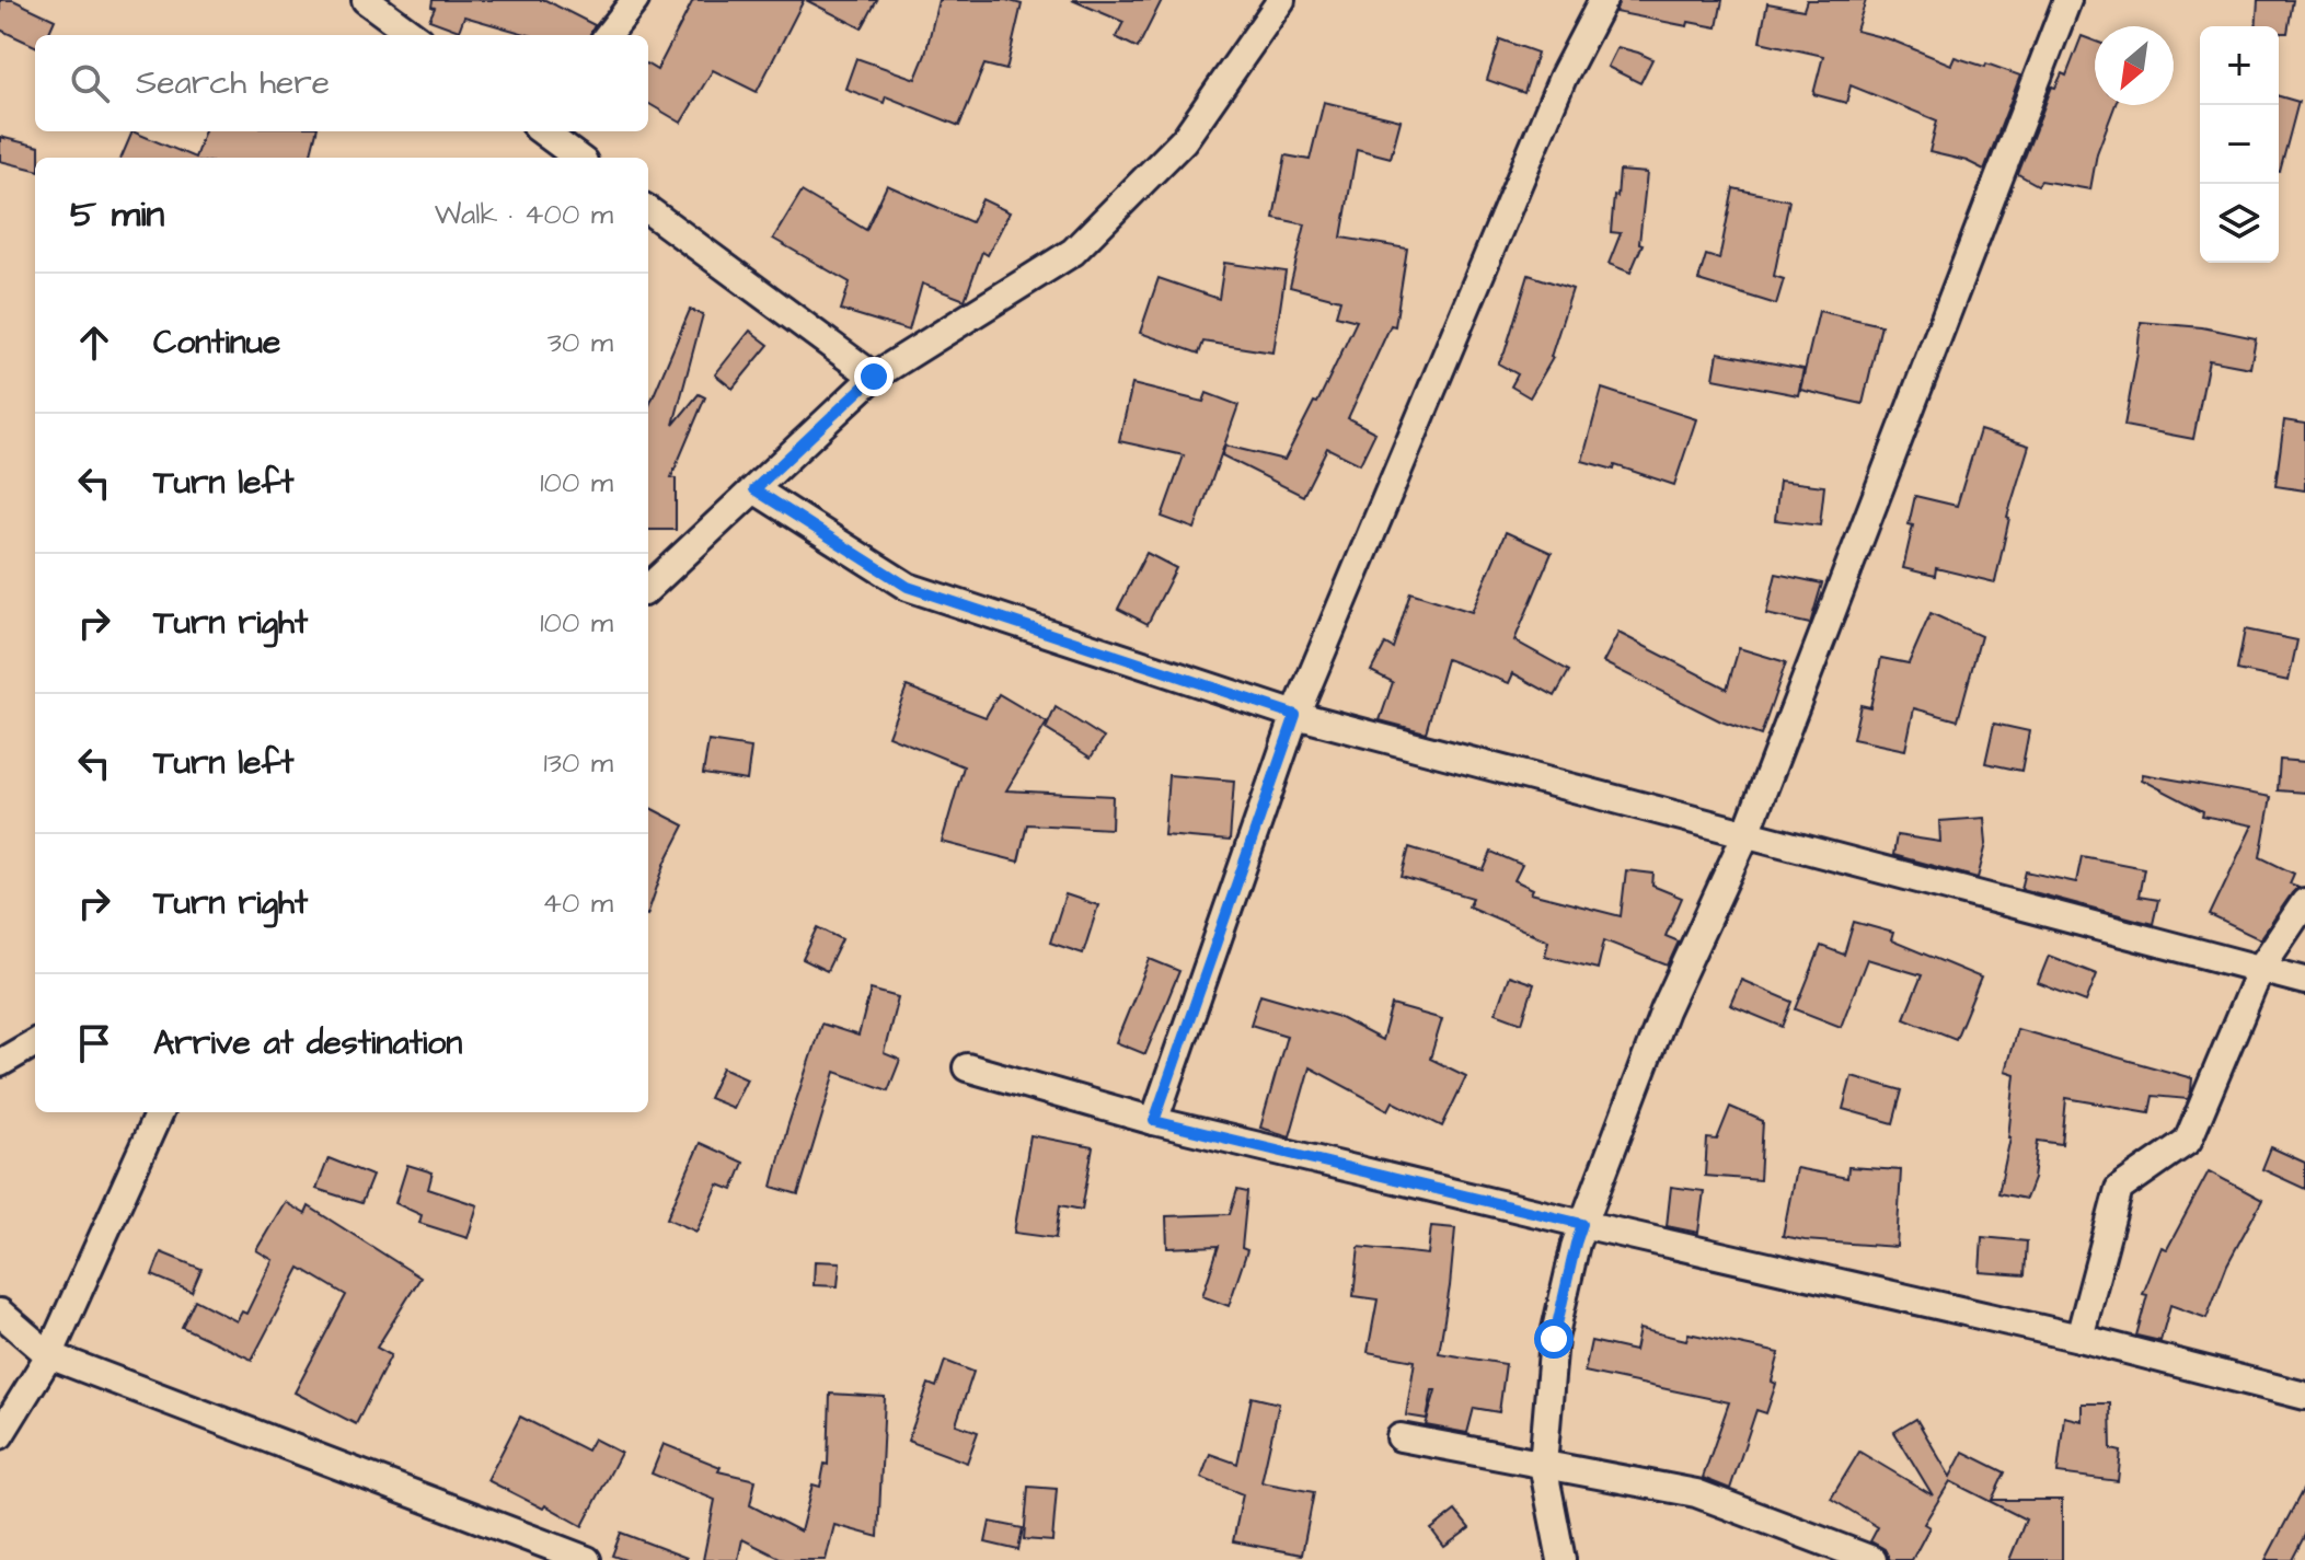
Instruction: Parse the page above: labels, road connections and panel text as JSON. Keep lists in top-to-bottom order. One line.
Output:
{"north":"bottom left","page":{"map_buttons":["+","−"],"search":"Search here","heading":["5 min","Walk · 400 m"],"list":[["Continue","30 m"],["Turn left","100 m"],["Turn right","100 m"],["Turn left","130 m"],["Turn right","40 m"],"Arrive at destination"]}}
